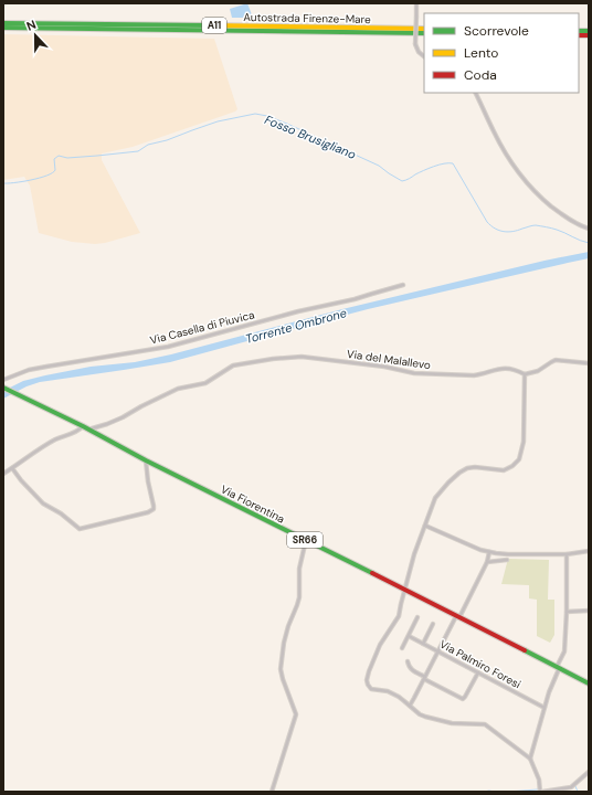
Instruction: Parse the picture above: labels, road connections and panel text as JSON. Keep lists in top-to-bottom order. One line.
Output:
{"streets":{"main road":["Autostrada Firenze-Mare","A11","Via Fiorentina","SR66"],"street":["Via Casella di Piuvica","Via del Malallevo","Via Palmiro Foresi"]},"crossings":[["Via del Malallevo","Via Fiorentina"]],"water":["Fosso Brusigliano","Torrente Ombrone"],"legend":["Scorrevole","Lento","Coda"],"north":"top"}
